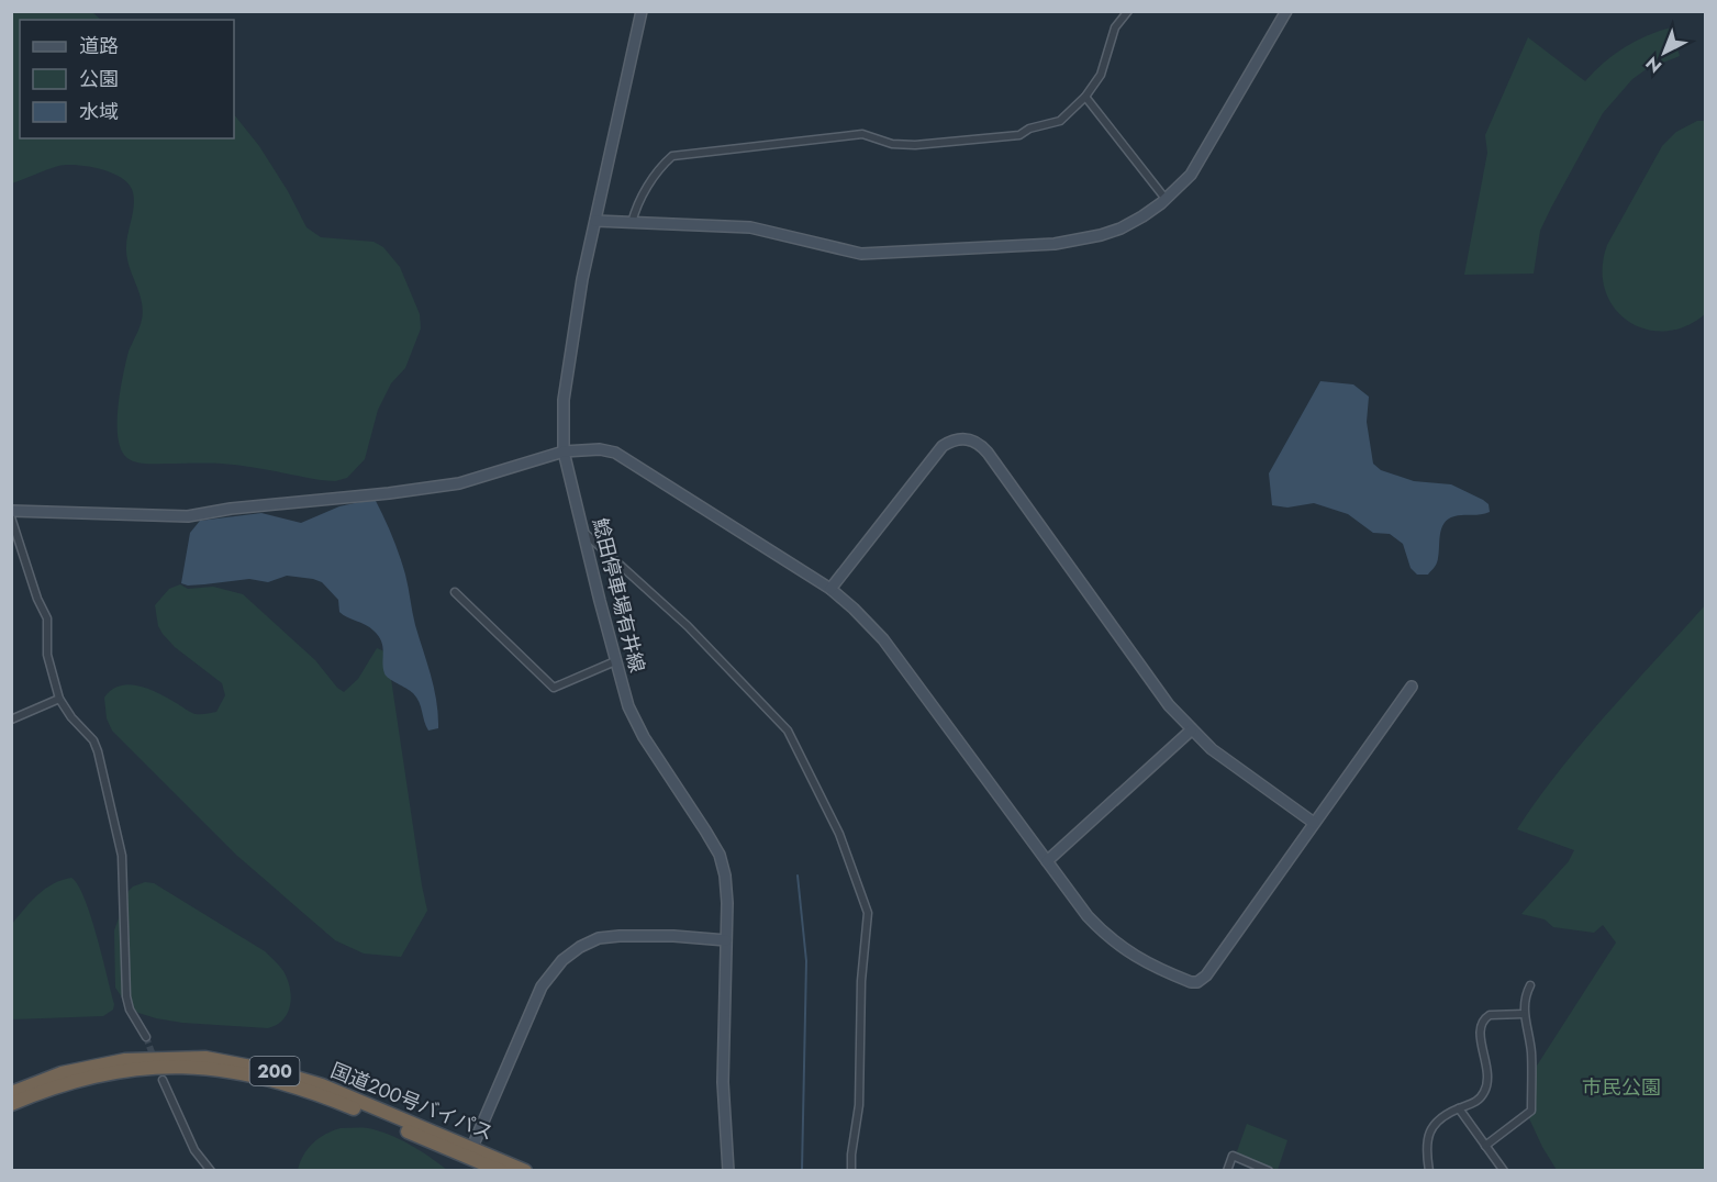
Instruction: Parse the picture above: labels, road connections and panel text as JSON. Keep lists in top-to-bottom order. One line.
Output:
{"streets":{"highway":["200","国道200号バイパス"],"street":["鯰田停車場有井線"]},"crossings":[["200","国道200号バイパス"]],"parks":["市民公園"],"legend":["道路","公園","水域"],"north":"bottom left"}
